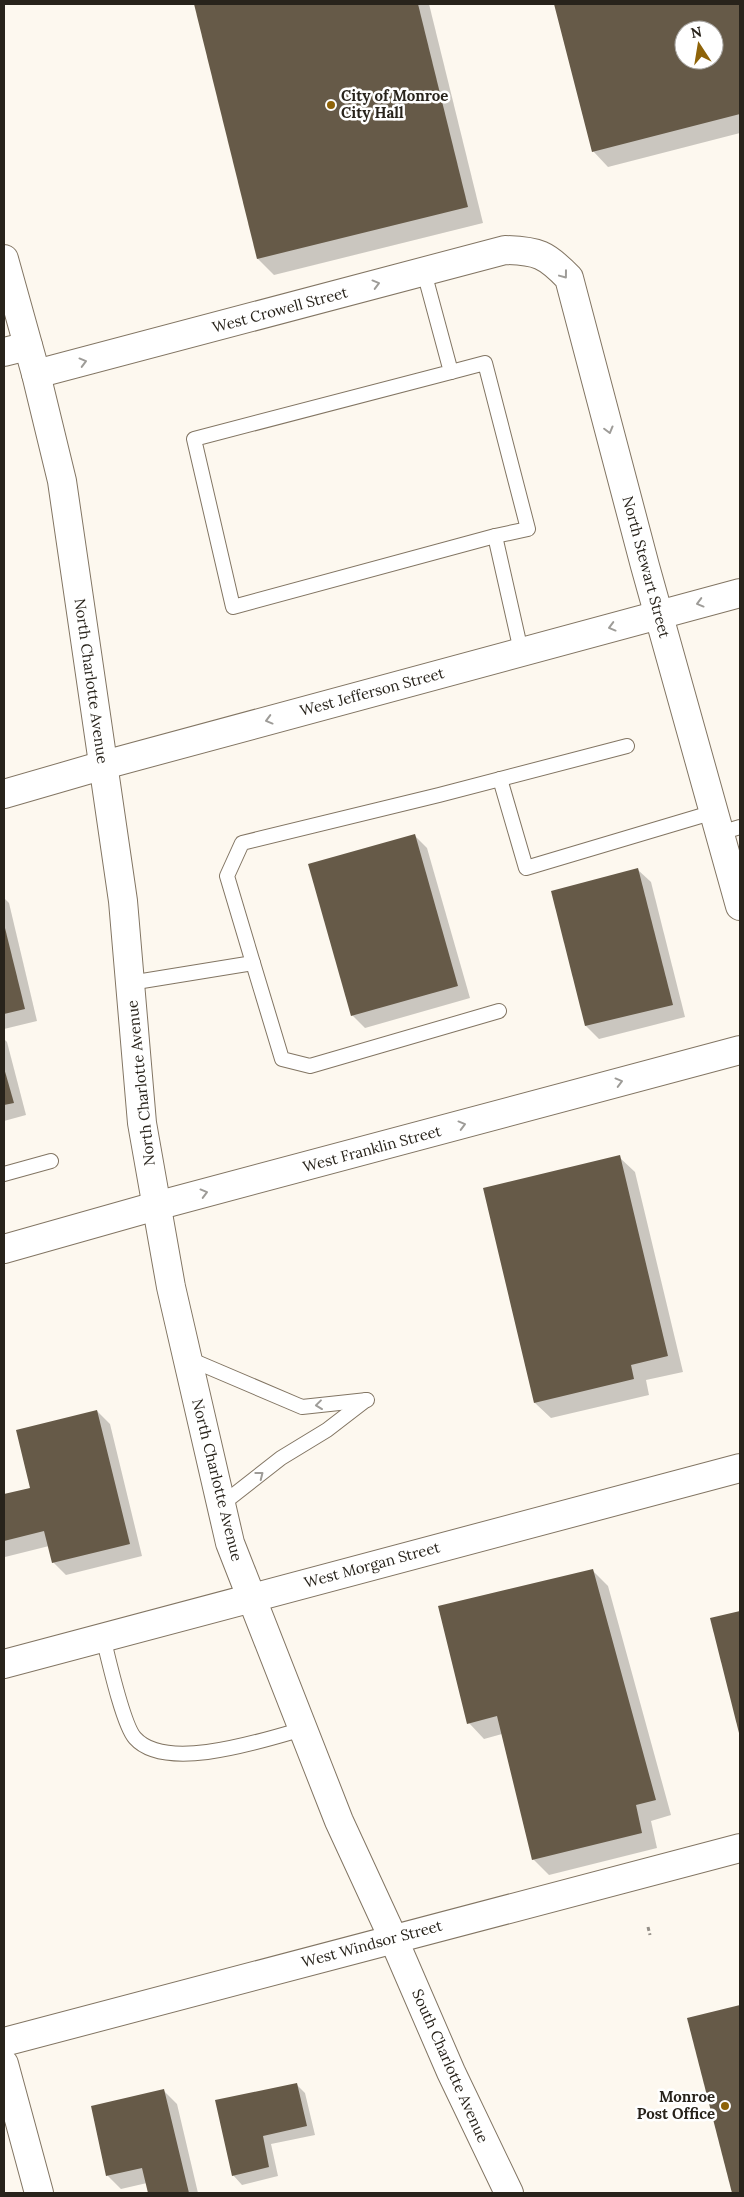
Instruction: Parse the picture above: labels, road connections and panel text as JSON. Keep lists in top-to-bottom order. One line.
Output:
{"streets":{"main road":["West Crowell Street","North Stewart Street","North Charlotte Avenue","West Jefferson Street","West Franklin Street","West Morgan Street","West Windsor Street","South Charlotte Avenue"]},"crossings":[["West Crowell Street","North Stewart Street"],["West Crowell Street","North Charlotte Avenue"],["North Stewart Street","West Jefferson Street"],["North Charlotte Avenue","West Jefferson Street"],["North Charlotte Avenue","West Franklin Street"],["North Charlotte Avenue","West Morgan Street"],["North Charlotte Avenue","West Windsor Street"],["North Charlotte Avenue","South Charlotte Avenue"],["West Windsor Street","South Charlotte Avenue"]],"one_way":["West Crowell Street","North Stewart Street","West Jefferson Street","West Franklin Street"],"places":["City of Monroe City Hall","Monroe Post Office"],"north":"top"}
